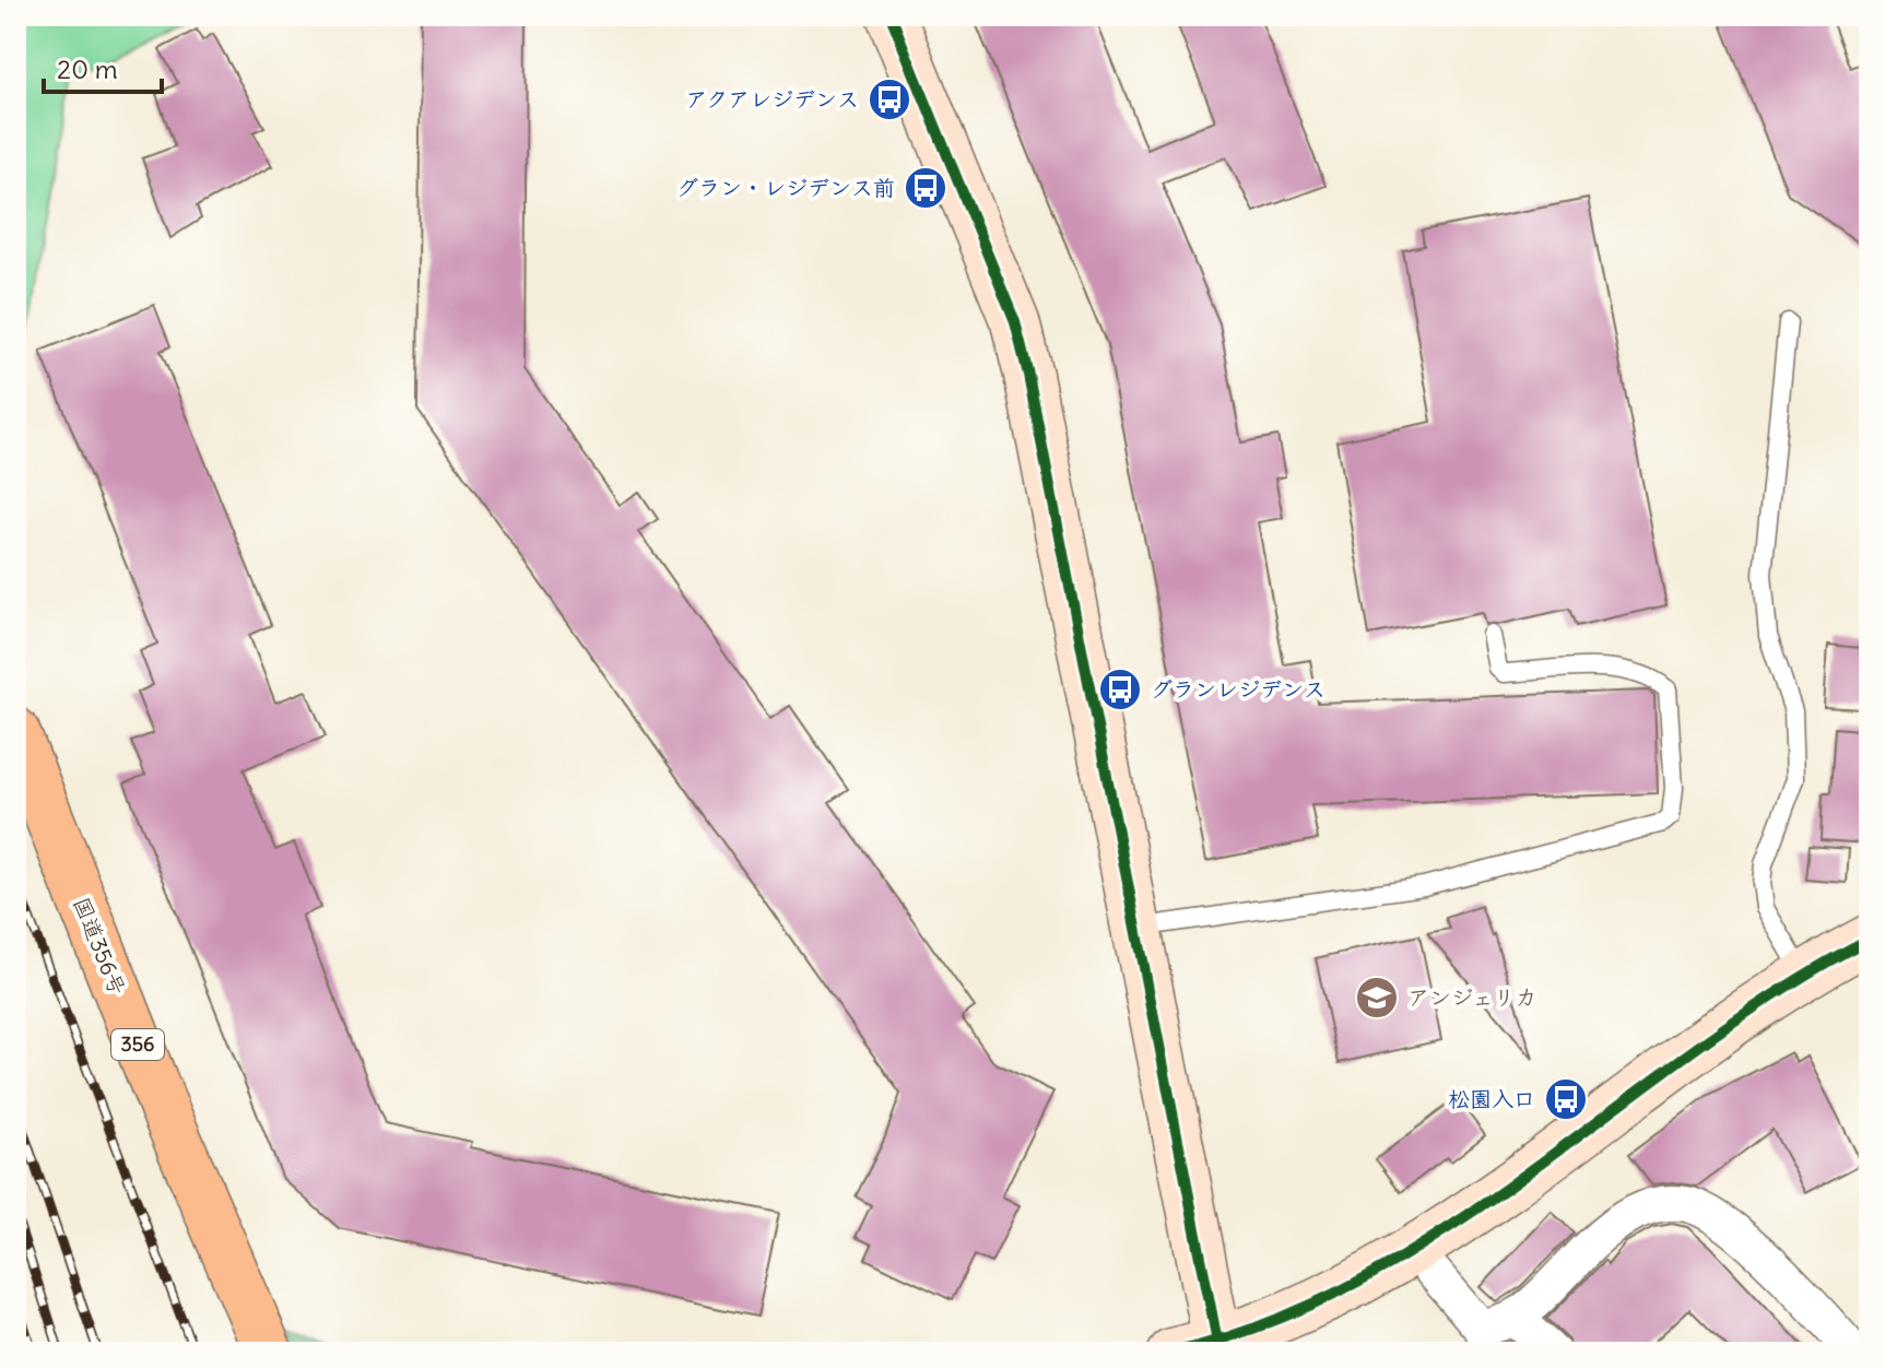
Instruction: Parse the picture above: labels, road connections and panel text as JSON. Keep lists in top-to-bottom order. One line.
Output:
{"streets":{"highway":["国道356号","356"]},"places":{"bus stop":["アクアレジデンス","グラン・レジデンス前","グランレジデンス","松園入口"],"school or university":["アンジェリカ"]},"scale_bar":"20 m"}
